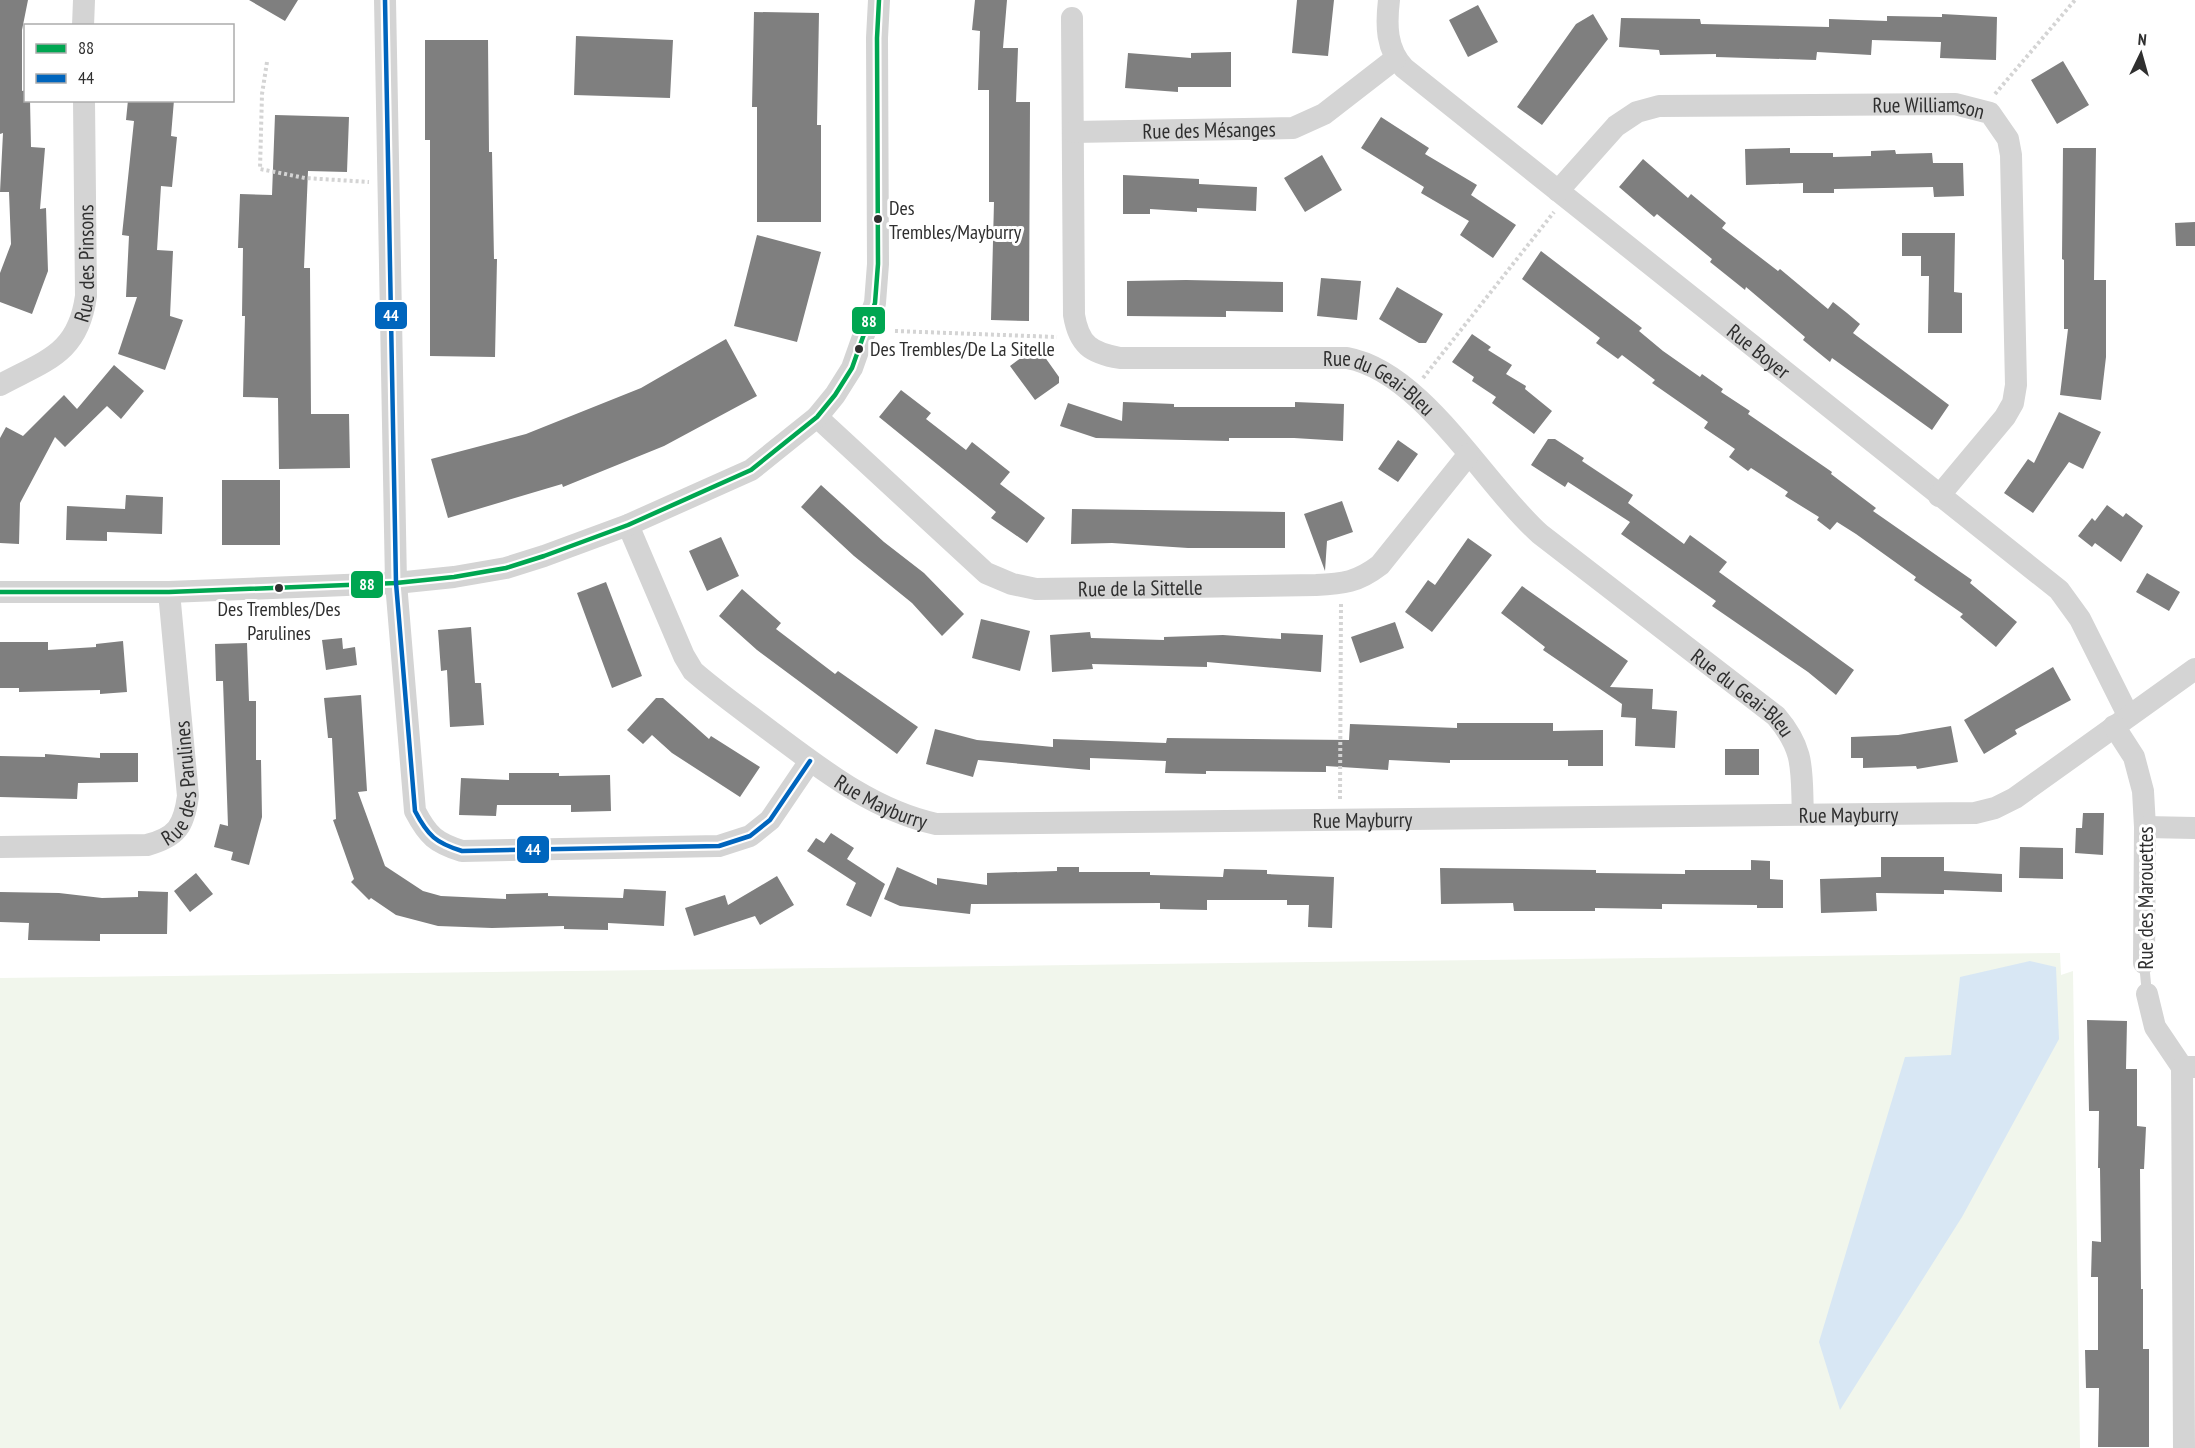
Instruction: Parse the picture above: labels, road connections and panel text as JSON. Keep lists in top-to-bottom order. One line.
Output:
{"streets":{"street":["Rue Williamson","Rue des Mésanges","Rue des Pinsons","Rue Boyer","Rue du Geai-Bleu","Rue de la Sittelle","Rue des Parulines","Rue Mayburry","Rue des Marouettes"]},"crossings":[["Rue Williamson","Rue Boyer"],["Rue des Mésanges","Rue Boyer"],["Rue des Mésanges","Rue du Geai-Bleu"],["Rue Boyer","Rue Mayburry"],["Rue Boyer","Rue des Marouettes"],["Rue du Geai-Bleu","Rue de la Sittelle"],["Rue du Geai-Bleu","Rue Mayburry"],["Rue Mayburry","Rue des Marouettes"]],"places":["Des Trembles/Mayburry","Des Trembles/De La Sitelle","Des Trembles/Des Parulines"],"lines":["transit line 88","transit line 44"],"legend":["88","44"],"north":"top"}
